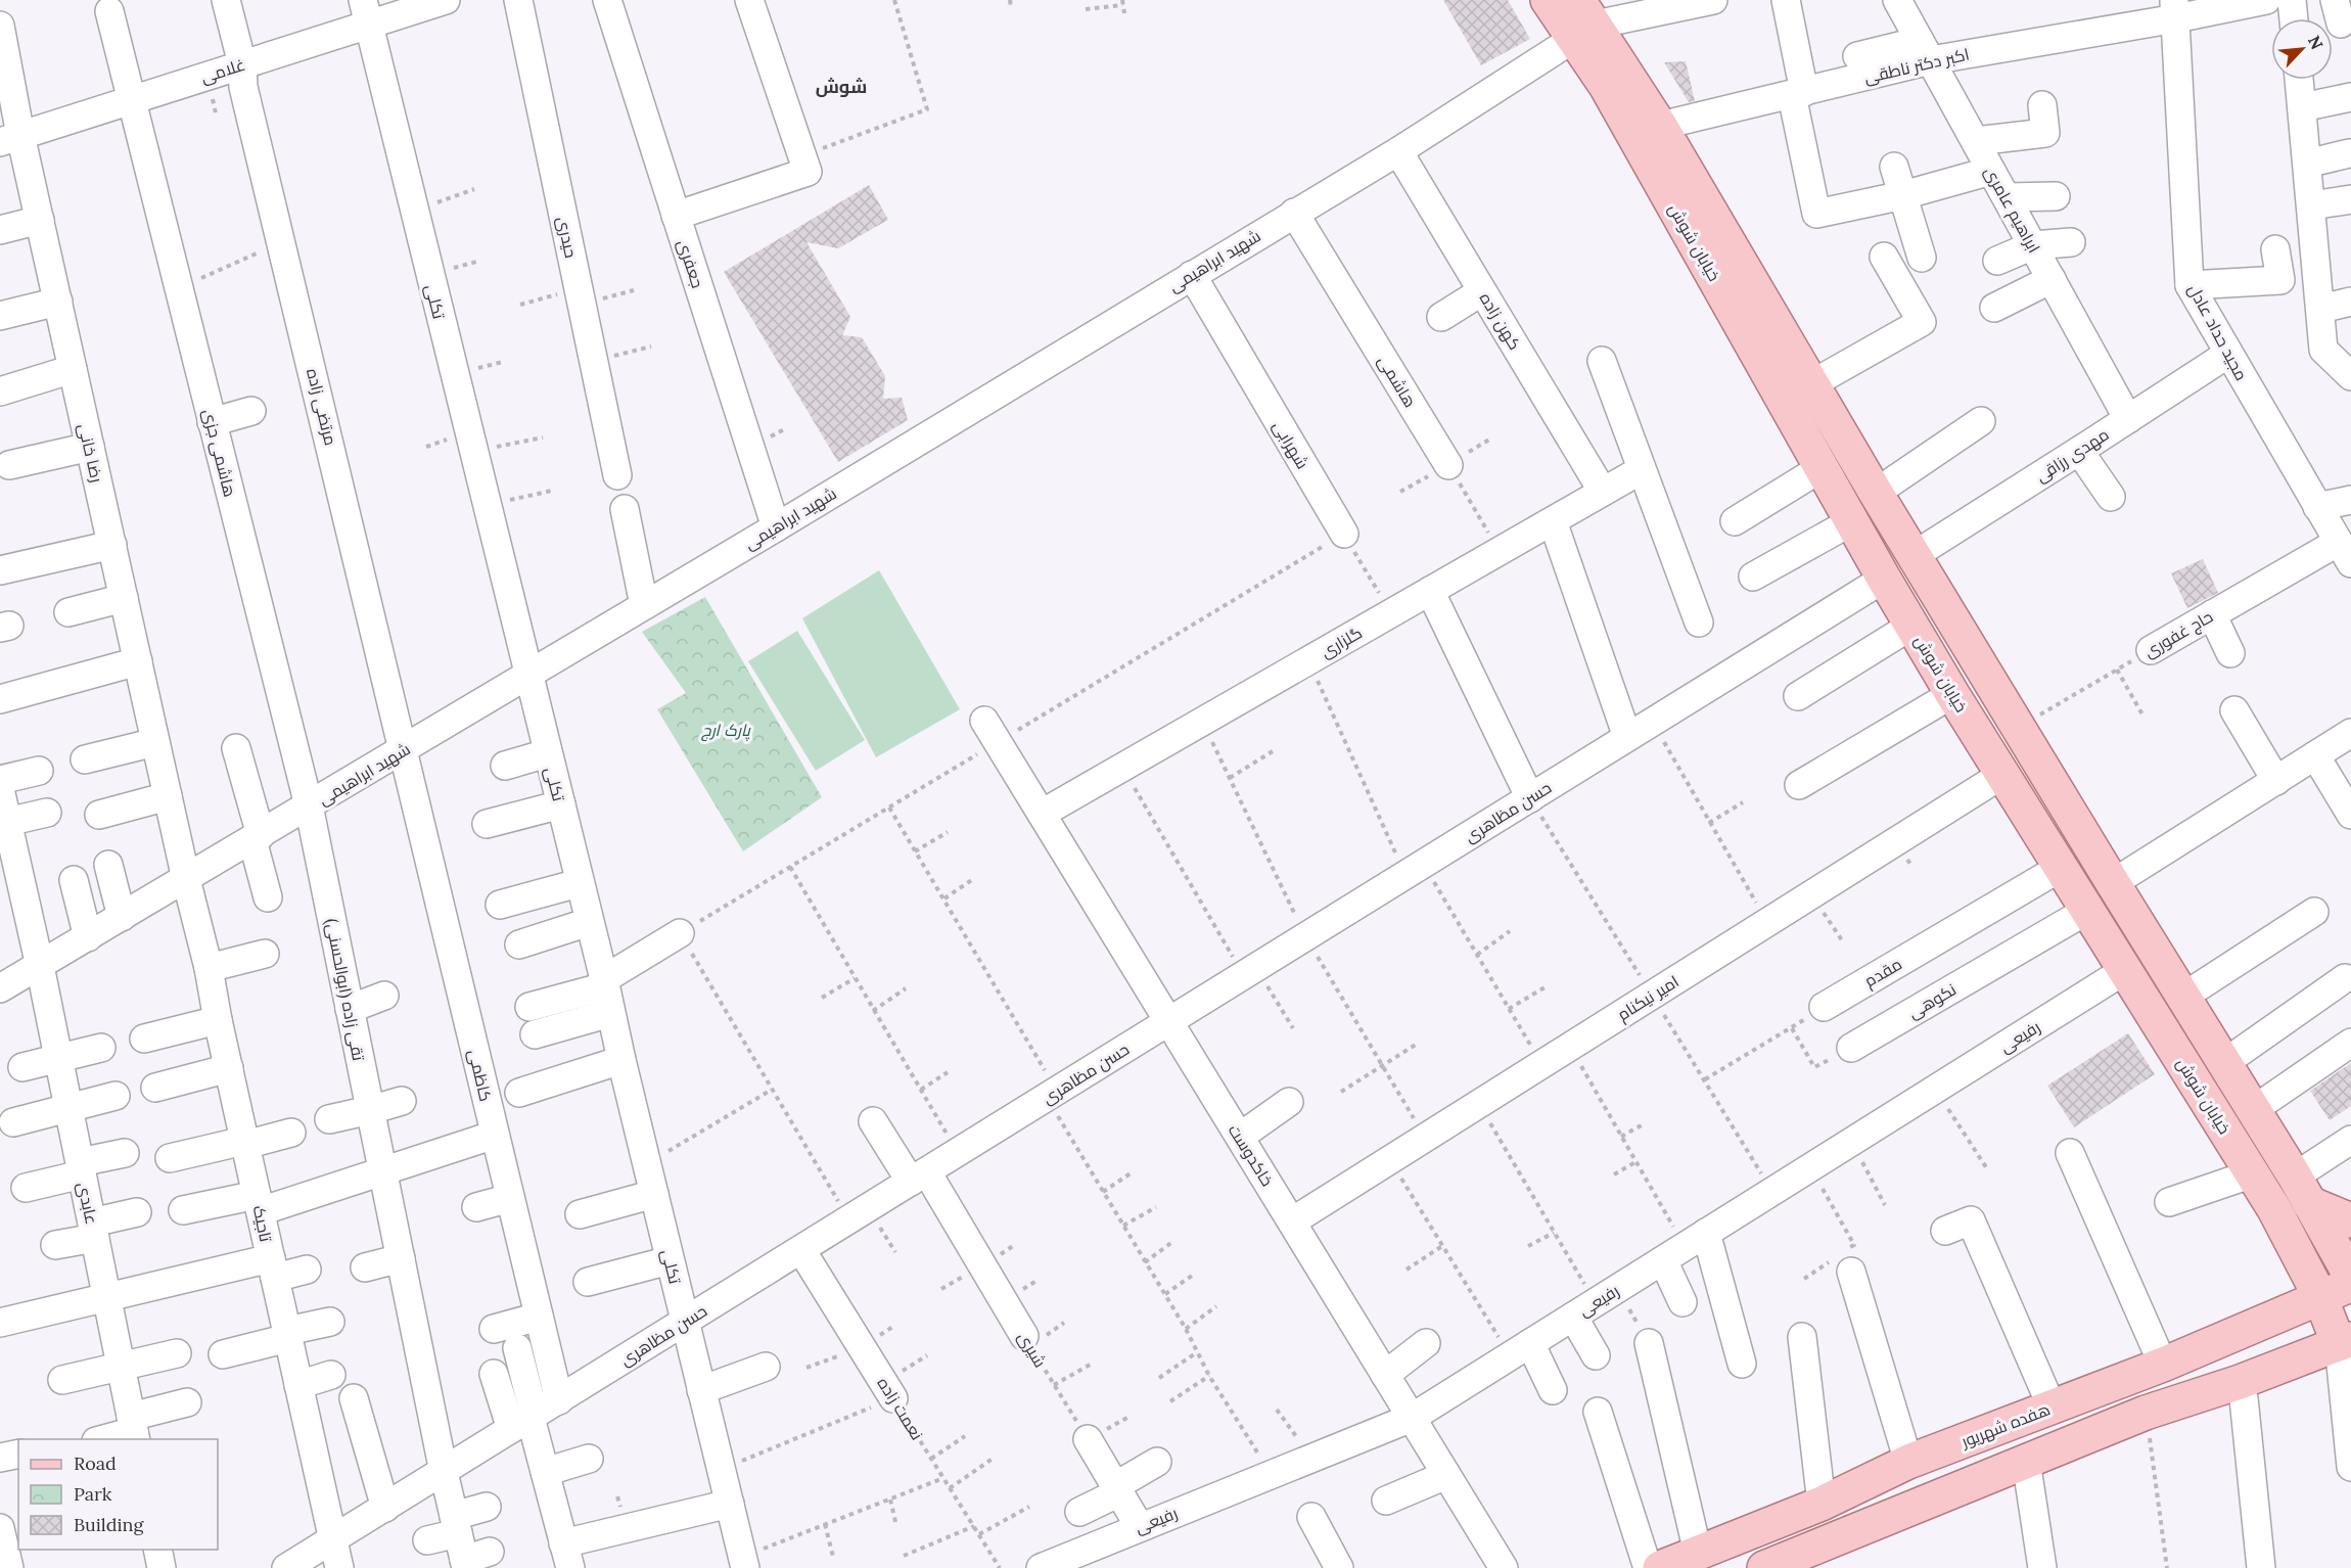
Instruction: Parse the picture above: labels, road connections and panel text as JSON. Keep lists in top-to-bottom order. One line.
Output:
{"streets":{"main road":["خیابان شوش","هفده شهریور"],"street":["اکبر دکتر ناطقی","غلامی","ابراهیم عامری","حیدری","شهید ابراهیمی","جعفری","تکلی","کهن زاده","مجید حداد عادل","هاشمی","مرتضی زاده","شهرابی","رضا خانی","هاشمی جزی","مهدی رزاقی","حاج غفوری","گلزاری","حسن مظاهری","مقدم","تقی زاده (ابوالحسنی)","امیر نیکنام","نکوهی","رفیعی","کاظمی","خاکدوست","عابدی","تاجیک","شیری","نعمت زاده"]},"crossings":[["اکبر دکتر ناطقی","ابراهیم عامری"],["اکبر دکتر ناطقی","خیابان شوش"],["اکبر دکتر ناطقی","مجید حداد عادل"],["غلامی","تکلی"],["غلامی","مرتضی زاده"],["غلامی","رضا خانی"],["غلامی","هاشمی جزی"],["ابراهیم عامری","مهدی رزاقی"],["خیابان شوش","شهید ابراهیمی"],["خیابان شوش","مهدی رزاقی"],["خیابان شوش","حاج غفوری"],["خیابان شوش","حسن مظاهری"],["خیابان شوش","مقدم"],["خیابان شوش","امیر نیکنام"],["خیابان شوش","نکوهی"],["خیابان شوش","رفیعی"],["خیابان شوش","هفده شهریور"],["شهید ابراهیمی","جعفری"],["شهید ابراهیمی","تکلی"],["شهید ابراهیمی","کهن زاده"],["شهید ابراهیمی","هاشمی"],["شهید ابراهیمی","مرتضی زاده"],["شهید ابراهیمی","شهرابی"],["شهید ابراهیمی","رضا خانی"],["شهید ابراهیمی","هاشمی جزی"],["شهید ابراهیمی","تقی زاده (ابوالحسنی)"],["شهید ابراهیمی","کاظمی"],["شهید ابراهیمی","عابدی"],["شهید ابراهیمی","تاجیک"],["تکلی","حسن مظاهری"],["کهن زاده","گلزاری"],["مجید حداد عادل","مهدی رزاقی"],["مجید حداد عادل","حاج غفوری"],["مرتضی زاده","کاظمی"],["رضا خانی","تاجیک"],["هاشمی جزی","تقی زاده (ابوالحسنی)"],["گلزاری","خاکدوست"],["حسن مظاهری","تقی زاده (ابوالحسنی)"],["حسن مظاهری","کاظمی"],["حسن مظاهری","خاکدوست"],["حسن مظاهری","تاجیک"],["حسن مظاهری","شیری"],["حسن مظاهری","نعمت زاده"],["امیر نیکنام","خاکدوست"],["رفیعی","خاکدوست"]],"districts":["شوش"],"parks":["پارک ارج"],"legend":["Road","Park","Building"],"north":"top right"}
